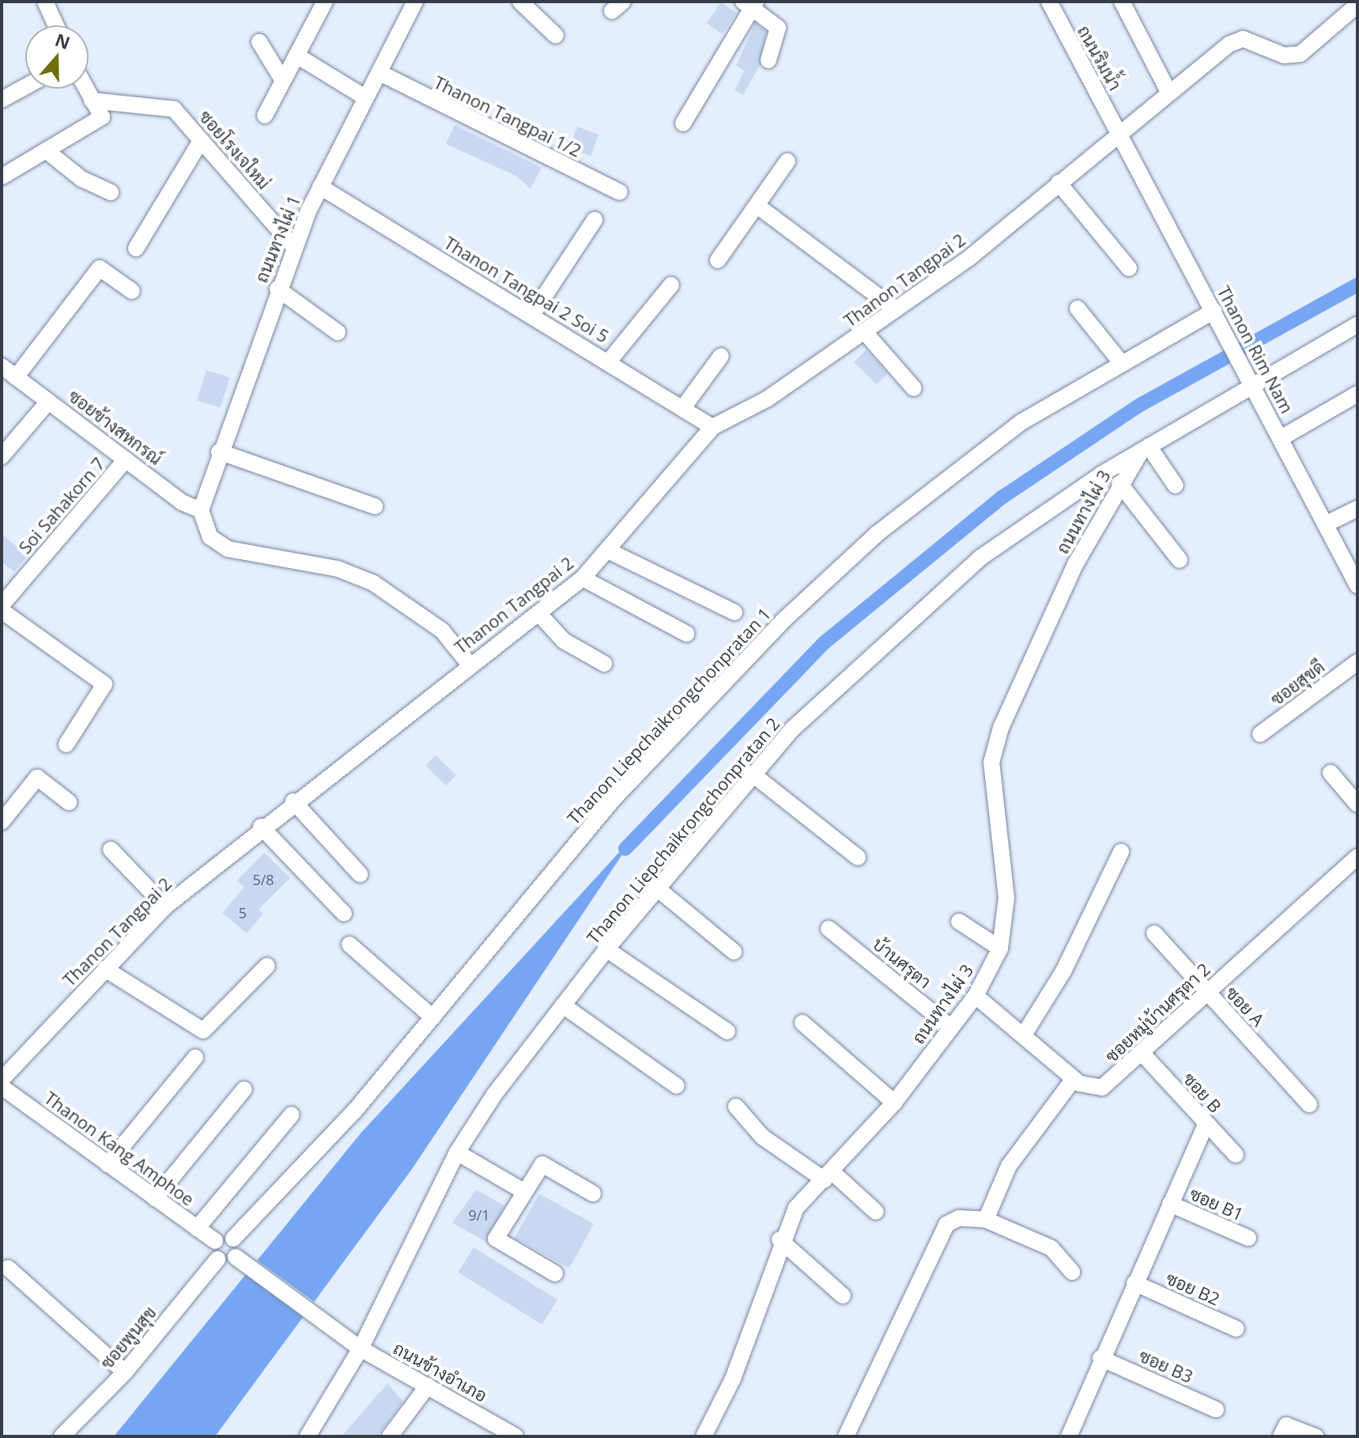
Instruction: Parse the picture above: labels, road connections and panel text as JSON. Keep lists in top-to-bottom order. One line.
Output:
{"streets":{"street":["ถนนริมน้ำ","Thanon Tangpai 1/2","ซอยโรงเจใหม่","ถนนทางไผ่ 1","Thanon Tangpai 2","Thanon Tangpai 2 Soi 5","Thanon Rim Nam","ซอยข้างสหกรณ์","Soi Sahakorn 7","ถนนทางไผ่ 3","ซอยสุขดี","Thanon Liepchaikrongchonpratan 1","Thanon Liepchaikrongchonpratan 2","บ้านศรุตา","ซอย A","ซอยหมู่บ้านศรุตา 2","ซอย B","Thanon Kang Amphoe","ซอย B1","ซอย B2","ซอยพูนสุข","ซอย B3","ถนนข้างอำเภอ"]},"crossings":[["ถนนริมน้ำ","Thanon Tangpai 2"],["ถนนริมน้ำ","Thanon Rim Nam"],["Thanon Tangpai 1/2","ถนนทางไผ่ 1"],["ซอยโรงเจใหม่","ถนนทางไผ่ 1"],["ถนนทางไผ่ 1","Thanon Tangpai 2 Soi 5"],["ถนนทางไผ่ 1","ซอยข้างสหกรณ์"],["Thanon Tangpai 2","Thanon Tangpai 2 Soi 5"],["Thanon Tangpai 2","Thanon Rim Nam"],["Thanon Rim Nam","Thanon Liepchaikrongchonpratan 1"],["Thanon Rim Nam","Thanon Liepchaikrongchonpratan 2"],["ซอยข้างสหกรณ์","Soi Sahakorn 7"],["ถนนทางไผ่ 3","Thanon Liepchaikrongchonpratan 2"],["ถนนทางไผ่ 3","บ้านศรุตา"],["ถนนทางไผ่ 3","ซอยหมู่บ้านศรุตา 2"],["Thanon Liepchaikrongchonpratan 2","ถนนข้างอำเภอ"],["ซอย A","ซอยหมู่บ้านศรุตา 2"],["ซอยหมู่บ้านศรุตา 2","ซอย B"]],"house_numbers":["5/8","5","9/1"],"north":"top"}
